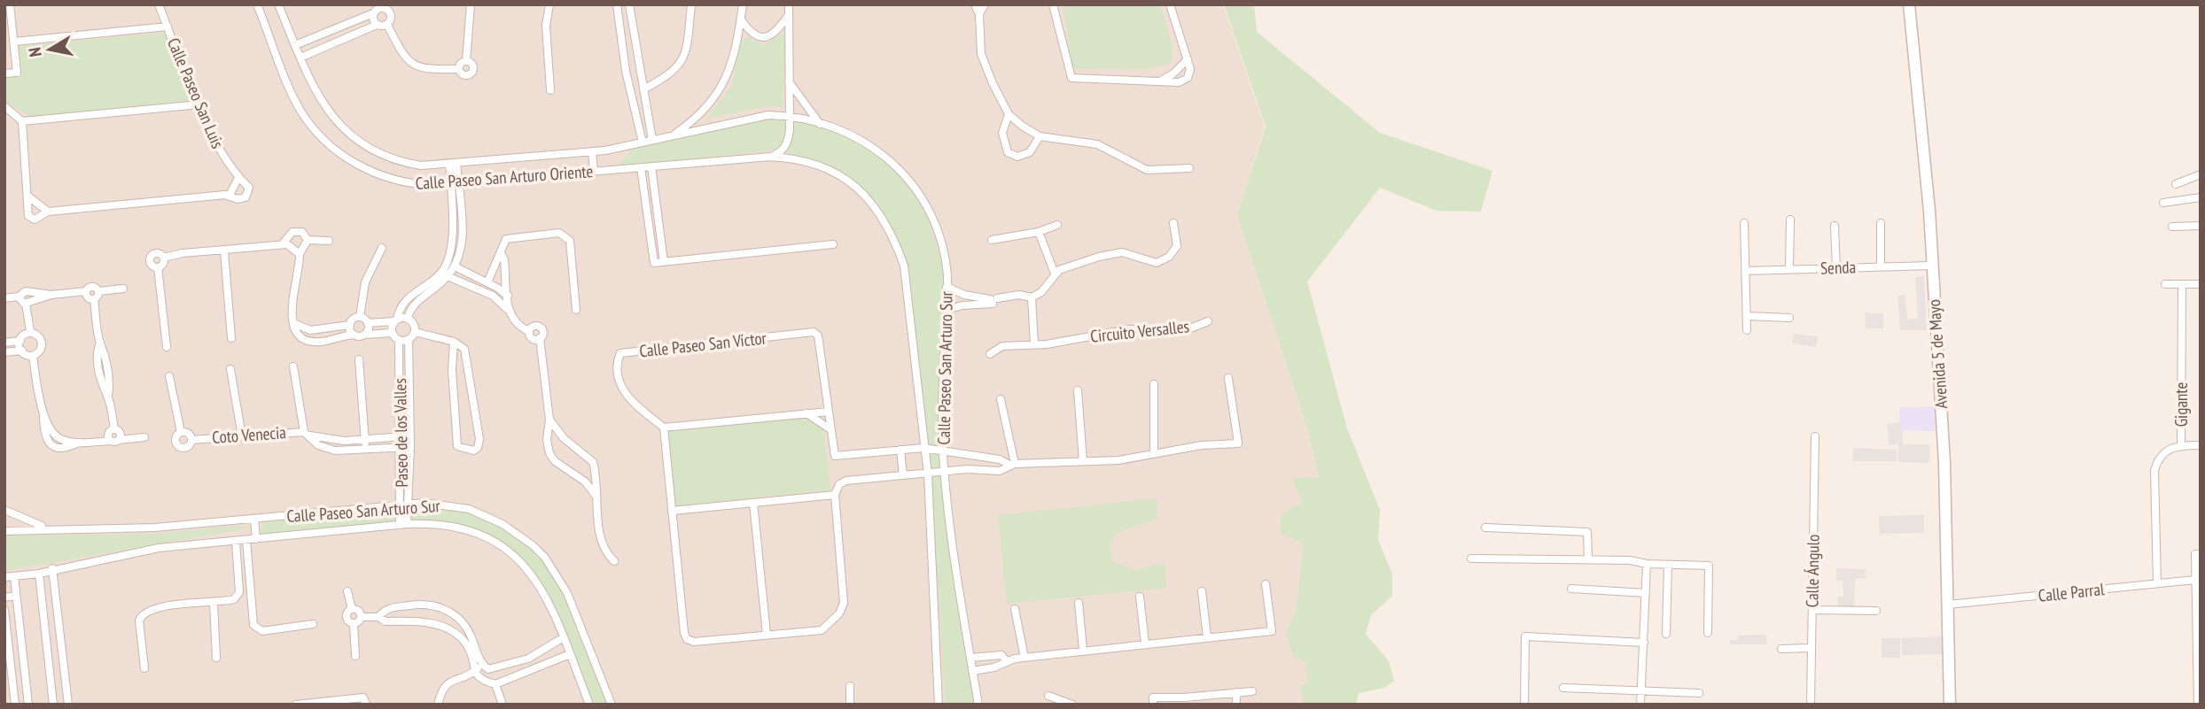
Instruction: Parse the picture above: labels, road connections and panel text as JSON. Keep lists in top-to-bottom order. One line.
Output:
{"streets":{"main road":["Avenida 5 de Mayo"],"street":["Calle Paseo San Luis","Calle Paseo San Arturo Oriente","Senda","Circuito Versalles","Calle Paseo San Víctor","Calle Paseo San Arturo Sur","Gigante","Paseo de los Valles","Coto Venecia","Calle Ángulo","Calle Parral"]},"crossings":[["Calle Paseo San Arturo Oriente","Calle Paseo San Arturo Sur"],["Senda","Avenida 5 de Mayo"],["Avenida 5 de Mayo","Calle Parral"],["Calle Paseo San Arturo Sur","Paseo de los Valles"],["Gigante","Calle Parral"]],"north":"left"}
